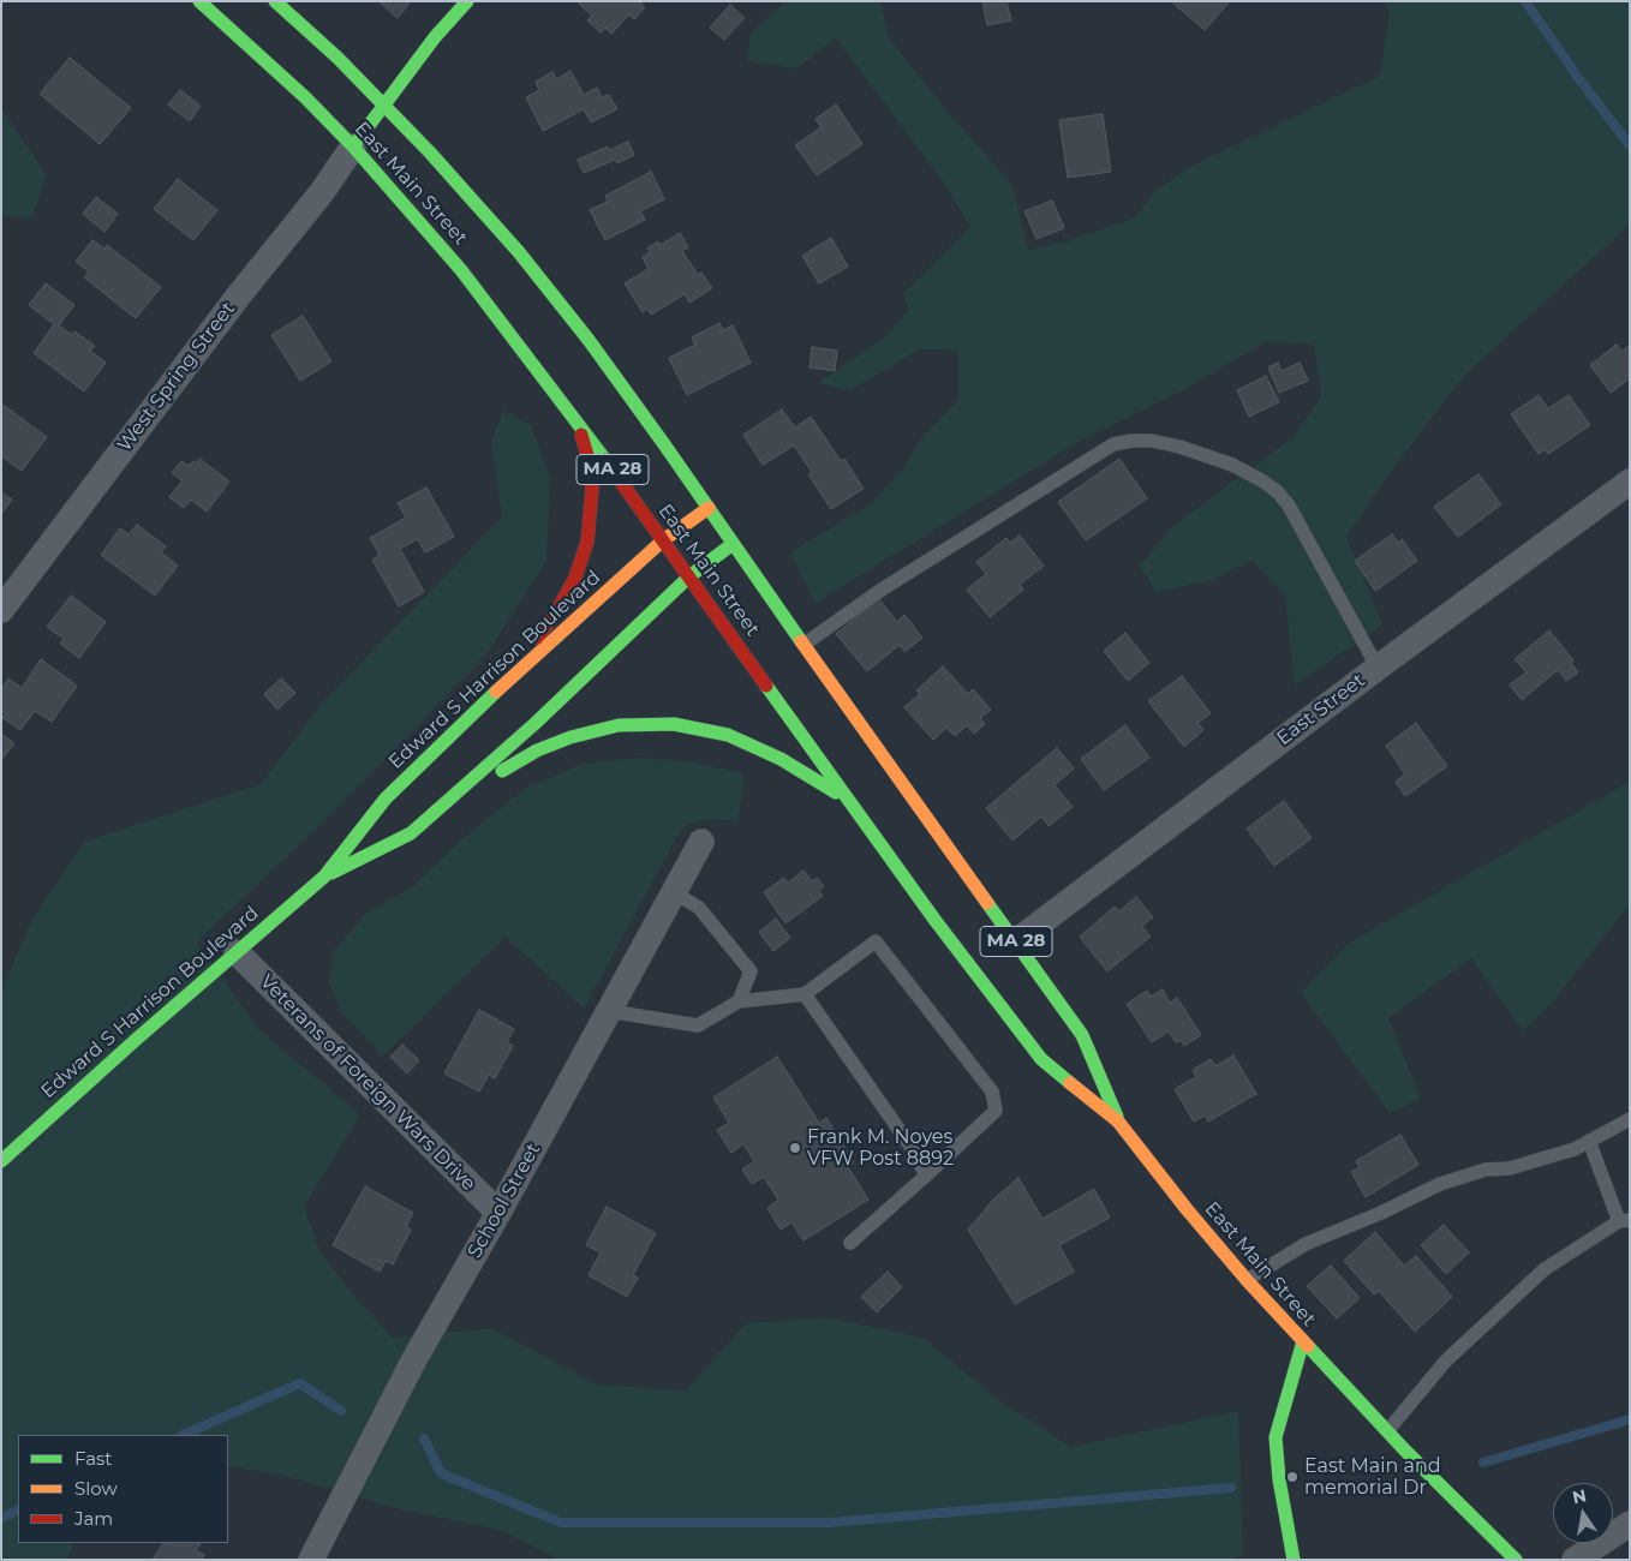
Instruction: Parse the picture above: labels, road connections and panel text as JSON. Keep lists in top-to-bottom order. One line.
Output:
{"streets":{"main road":["East Main Street","MA 28","Edward S Harrison Boulevard"],"street":["West Spring Street","East Street","Veterans of Foreign Wars Drive","School Street"]},"crossings":[["East Main Street","West Spring Street"],["East Main Street","MA 28"],["East Main Street","Edward S Harrison Boulevard"],["East Main Street","East Street"],["Edward S Harrison Boulevard","Veterans of Foreign Wars Drive"],["Veterans of Foreign Wars Drive","School Street"]],"places":["Frank M. Noyes VFW Post 8892","East Main and memorial Dr"],"legend":["Fast","Slow","Jam"],"north":"top"}
